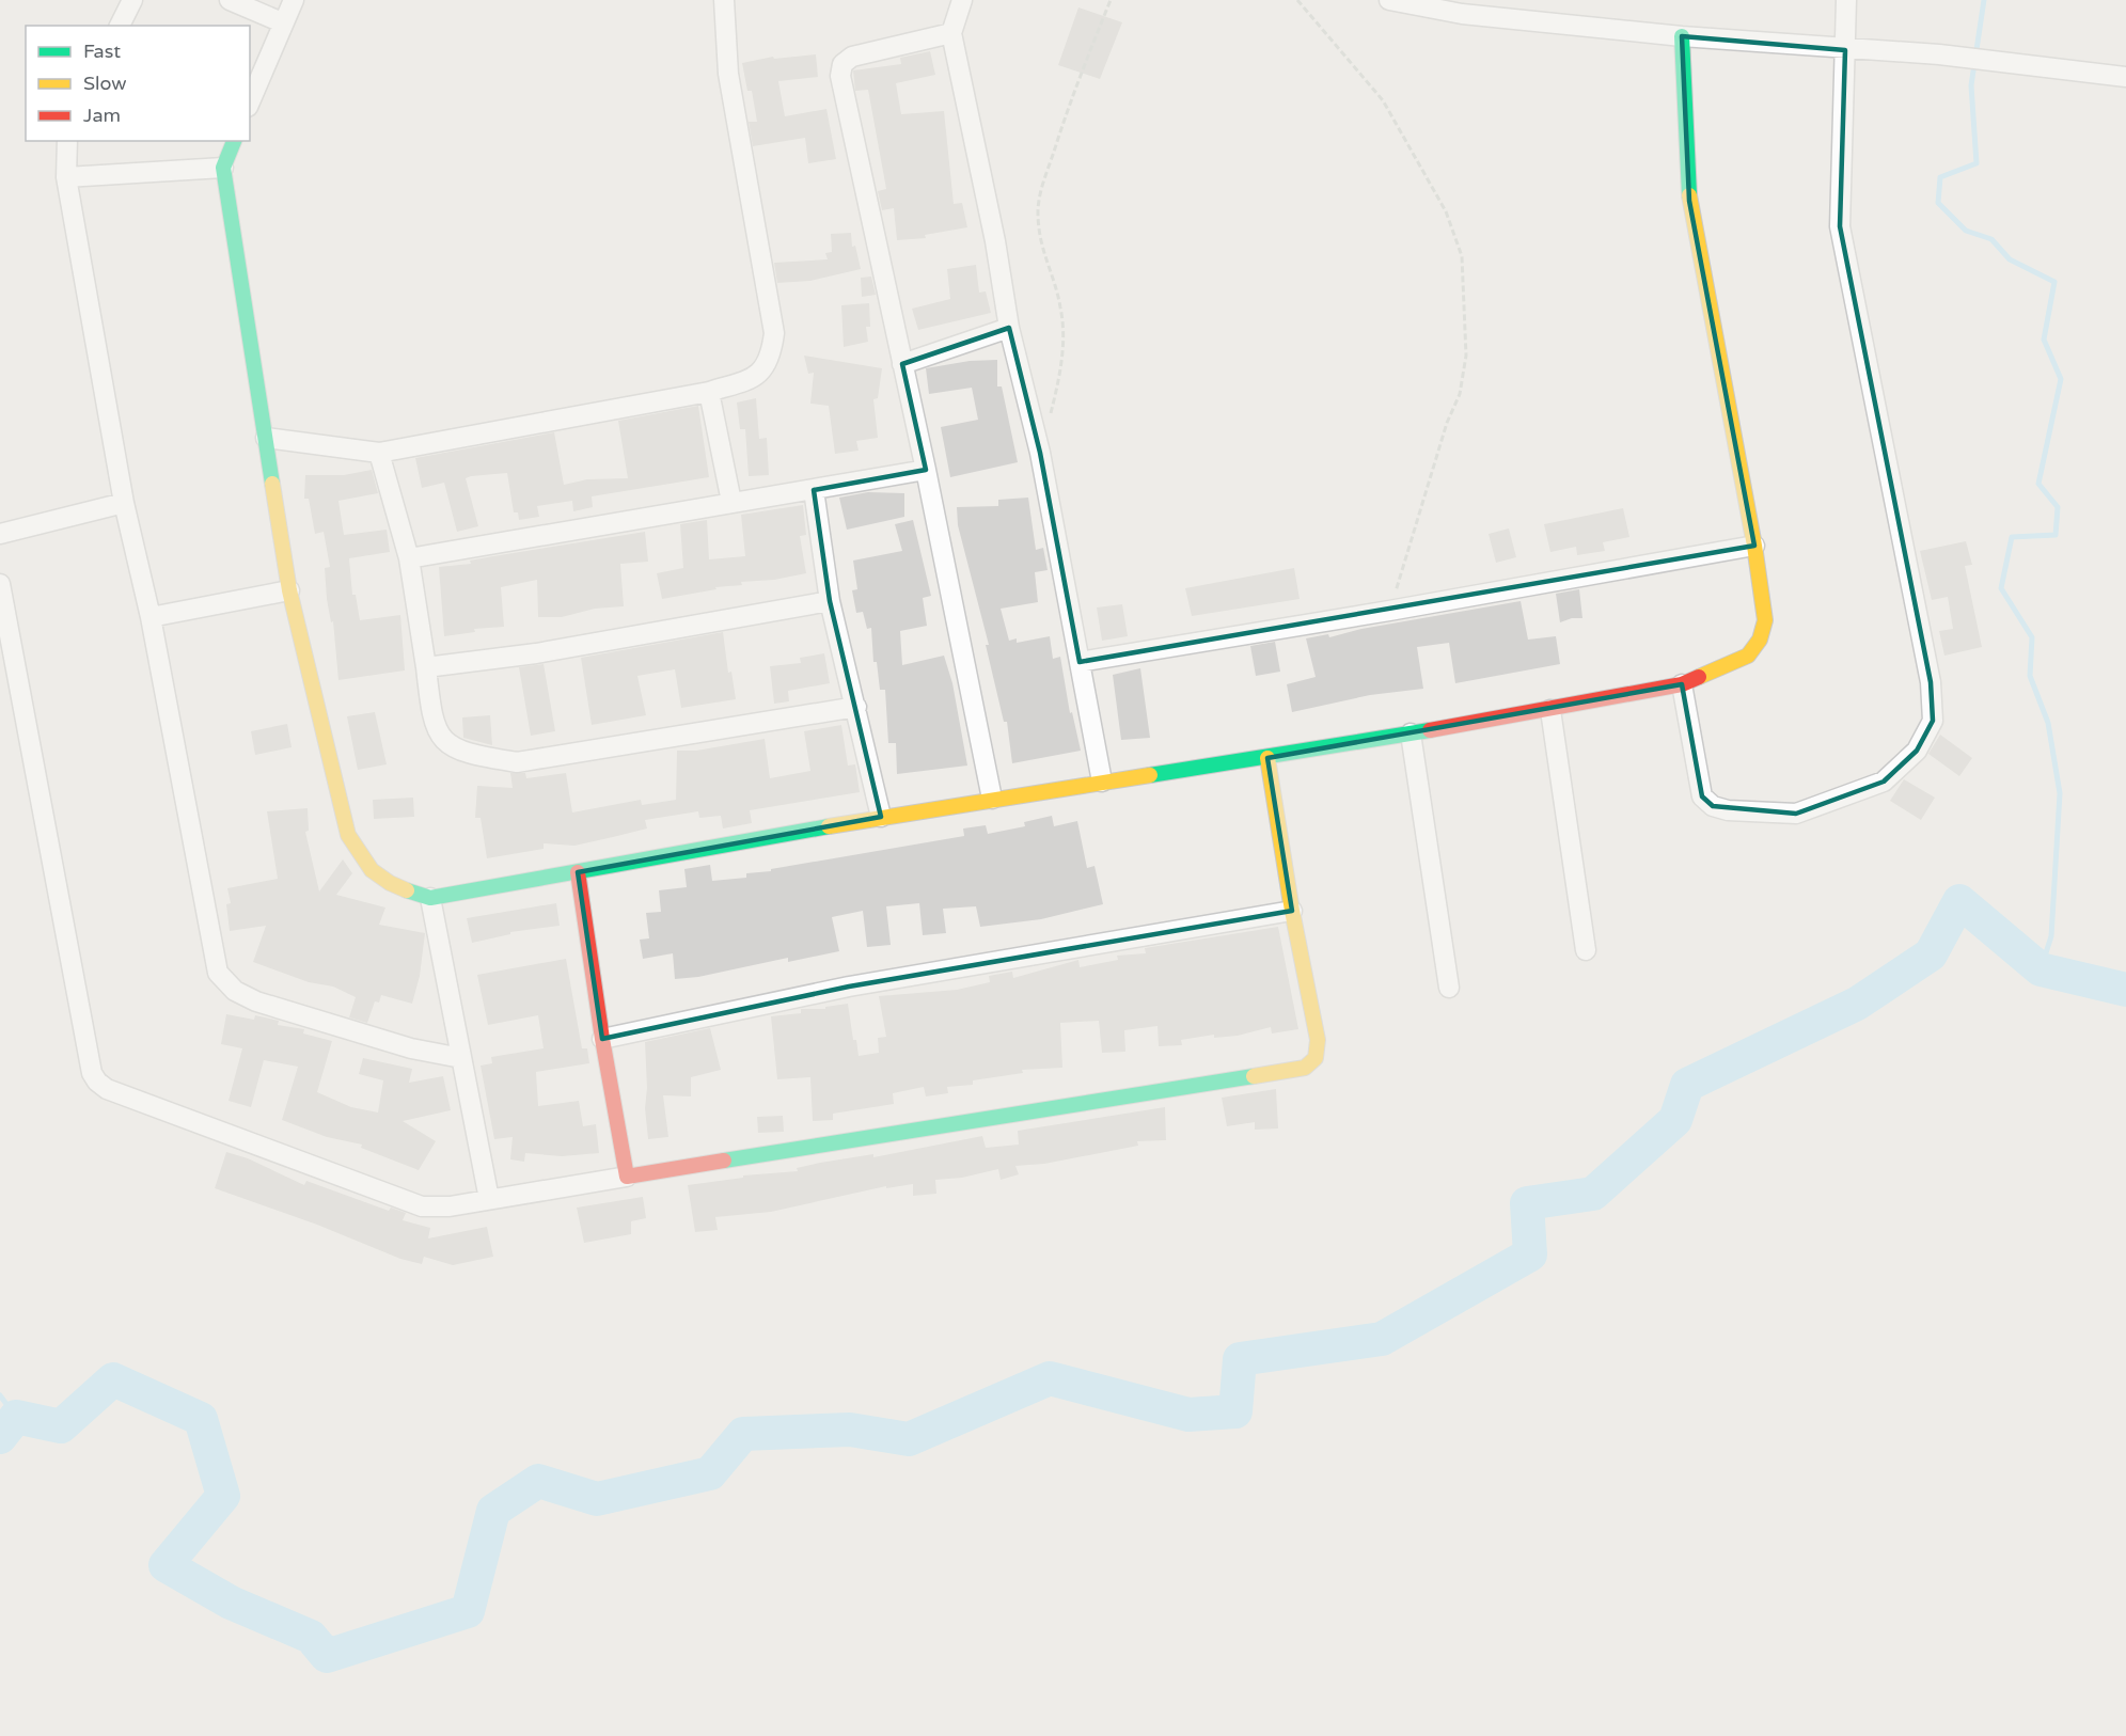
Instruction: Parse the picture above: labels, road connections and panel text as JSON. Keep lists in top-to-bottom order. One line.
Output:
{"legend":["Fast","Slow","Jam"]}
